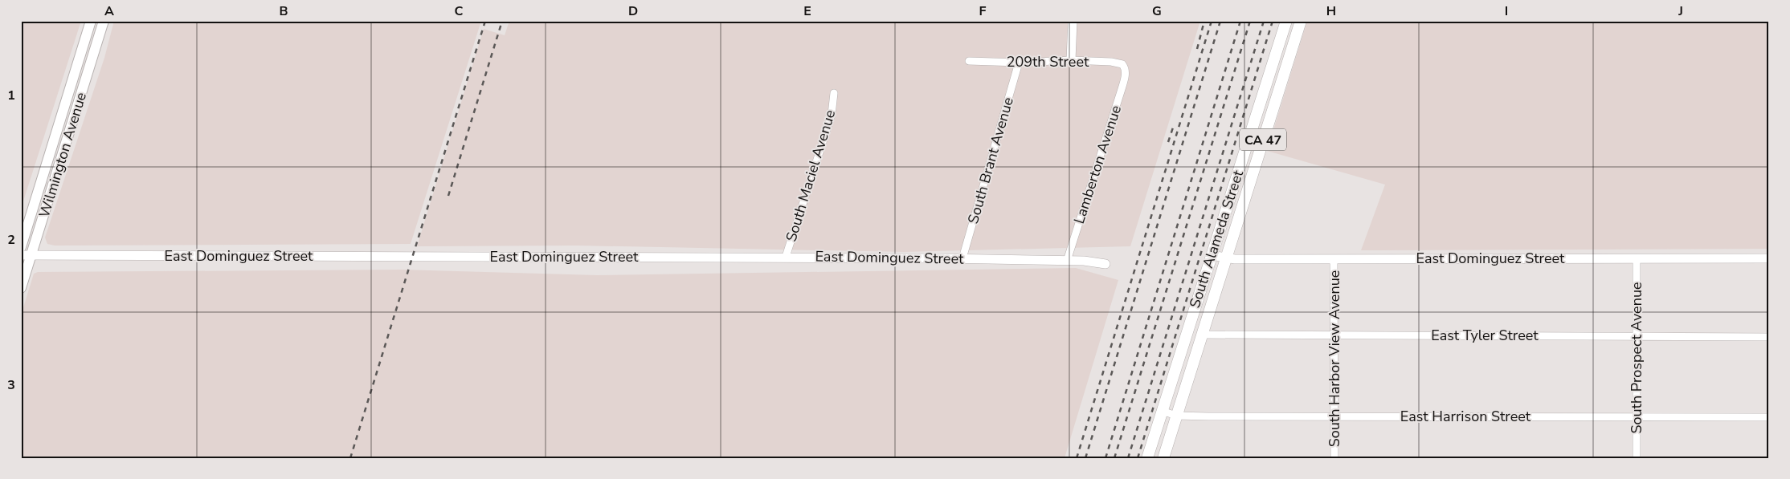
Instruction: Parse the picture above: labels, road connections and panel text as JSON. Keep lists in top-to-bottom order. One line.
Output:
{"streets":{"main road":["CA 47","Wilmington Avenue","South Alameda Street"],"street":["209th Street","South Brant Avenue","Lamberton Avenue","South Maciel Avenue","East Dominguez Street","East Tyler Street","South Prospect Avenue","South Harbor View Avenue","East Harrison Street"]},"crossings":[["209th Street","South Brant Avenue"],["209th Street","Lamberton Avenue"],["Wilmington Avenue","East Dominguez Street"],["South Brant Avenue","East Dominguez Street"],["Lamberton Avenue","East Dominguez Street"],["South Maciel Avenue","East Dominguez Street"],["South Alameda Street","East Dominguez Street"],["South Alameda Street","East Tyler Street"],["South Alameda Street","East Harrison Street"],["East Dominguez Street","South Prospect Avenue"],["East Dominguez Street","South Harbor View Avenue"],["East Tyler Street","South Prospect Avenue"],["East Tyler Street","South Harbor View Avenue"],["South Prospect Avenue","East Harrison Street"],["South Harbor View Avenue","East Harrison Street"]],"grid":{"columns":["A","B","C","D","E","F","G","H","I","J"],"rows":["1","2","3"]}}
